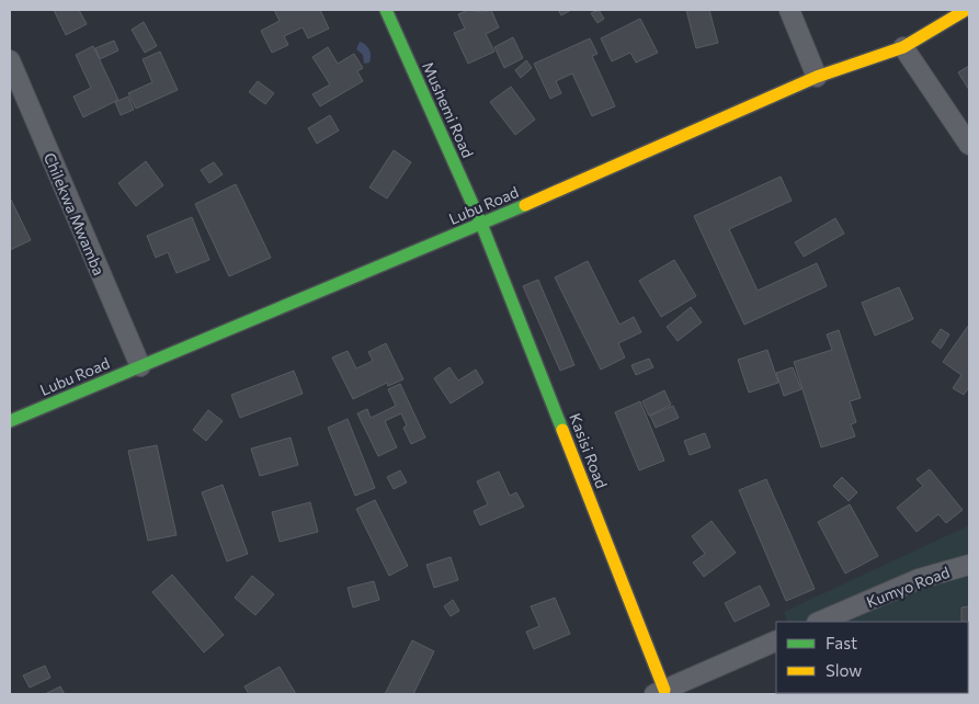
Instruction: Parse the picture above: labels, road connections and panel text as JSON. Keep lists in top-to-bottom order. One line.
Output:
{"streets":{"street":["Mushemi Road","Lubu Road","Chilekwa Mwamba","Kasisi Road","Kumyo Road"]},"crossings":[["Mushemi Road","Lubu Road"],["Mushemi Road","Kasisi Road"],["Lubu Road","Chilekwa Mwamba"],["Lubu Road","Kasisi Road"]],"legend":["Fast","Slow"]}
